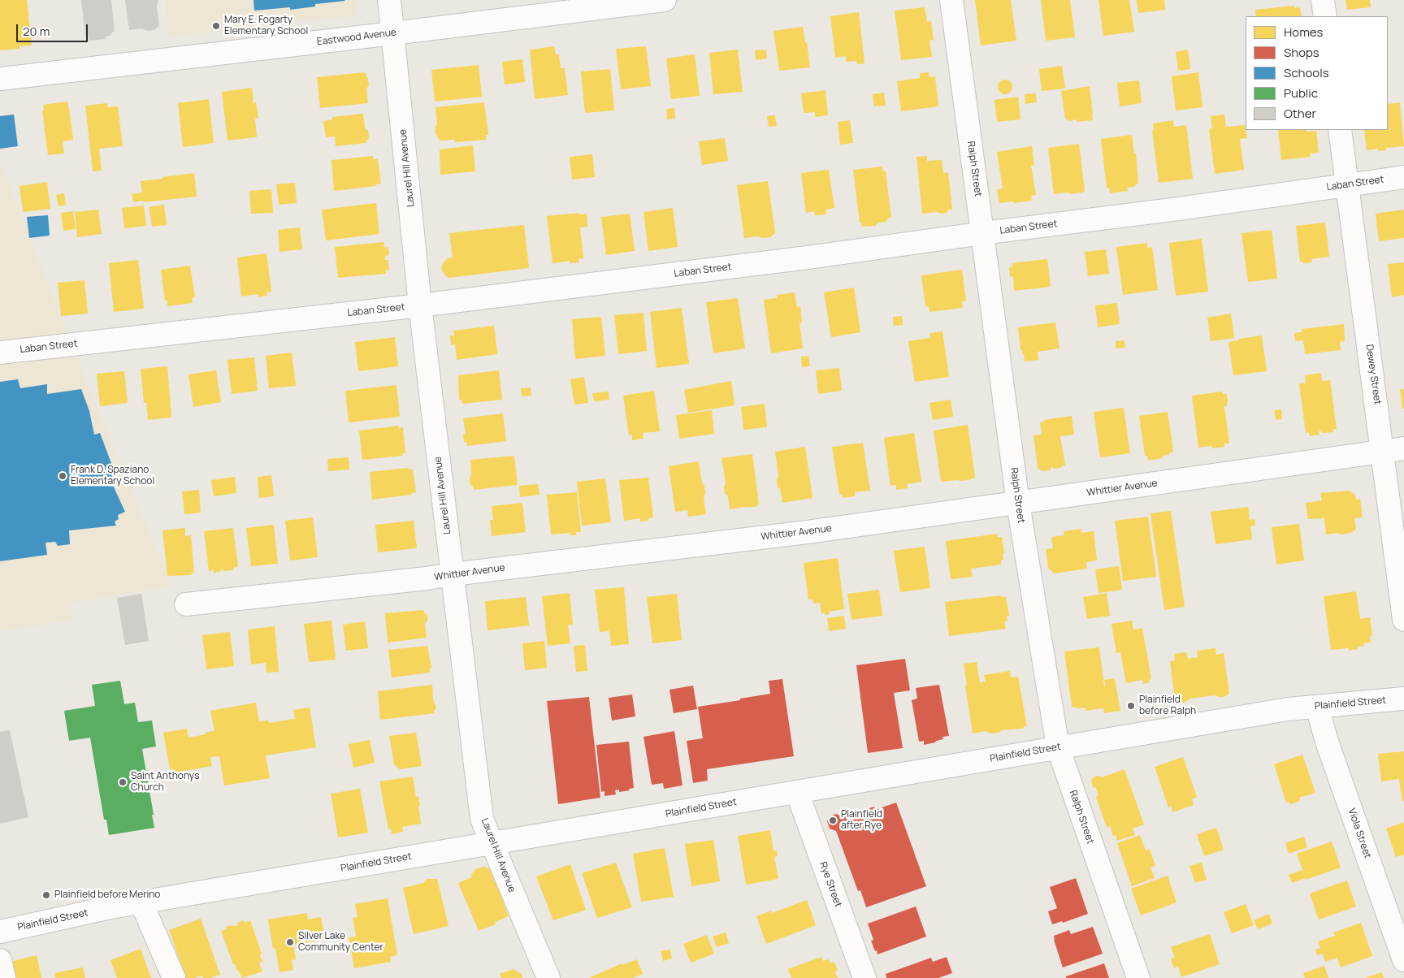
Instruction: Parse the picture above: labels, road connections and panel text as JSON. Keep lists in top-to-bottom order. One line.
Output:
{"streets":{"street":["Eastwood Avenue","Laurel Hill Avenue","Ralph Street","Laban Street","Dewey Street","Whittier Avenue","Plainfield Street","Viola Street","Rye Street"]},"crossings":[["Eastwood Avenue","Laurel Hill Avenue"],["Laurel Hill Avenue","Laban Street"],["Laurel Hill Avenue","Whittier Avenue"],["Laurel Hill Avenue","Plainfield Street"],["Ralph Street","Laban Street"],["Ralph Street","Whittier Avenue"],["Ralph Street","Plainfield Street"],["Laban Street","Dewey Street"],["Dewey Street","Whittier Avenue"],["Plainfield Street","Viola Street"],["Plainfield Street","Rye Street"]],"places":["Mary E. Fogarty Elementary School","Frank D. Spaziano Elementary School","Plainfield before Ralph","Saint Anthonys Church","Plainfield after Rye","Plainfield before Merino","Silver Lake Community Center"],"legend":["Homes","Shops","Schools","Public","Other"],"scale_bar":"20 m"}
